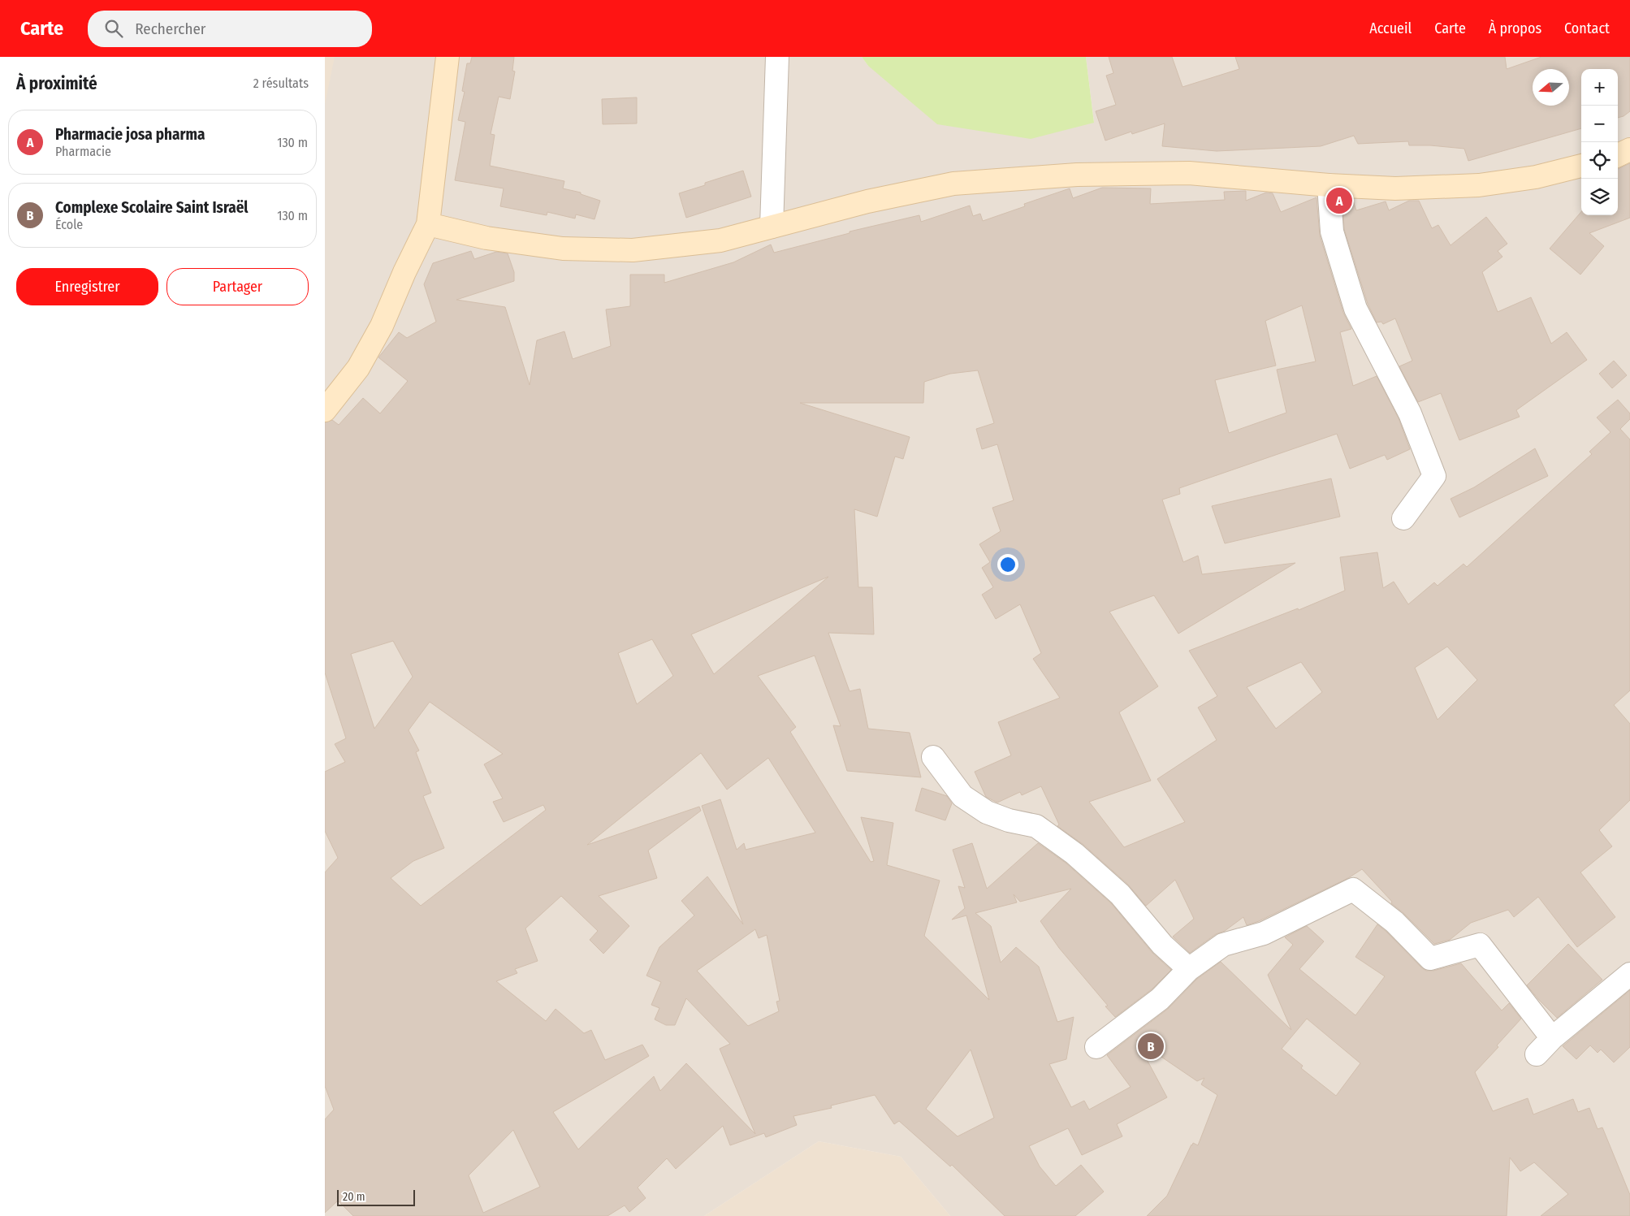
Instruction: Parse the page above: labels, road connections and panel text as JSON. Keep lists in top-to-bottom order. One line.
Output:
{"scale_bar":"20 m","north":"left","page":{"header":"Carte","search":"Rechercher","nav":["Accueil","Carte","À propos","Contact"],"heading":["À proximité","2 résultats"],"map_buttons":["+","−"],"list":[{"mark":"A","name":"Pharmacie josa pharma","note":"Pharmacie","value":"130 m"},{"mark":"B","name":"Complexe Scolaire Saint Israël","note":"École","value":"130 m"}],"pins":["A","B"],"buttons":["Enregistrer","Partager"],"scale":"20 m"}}
